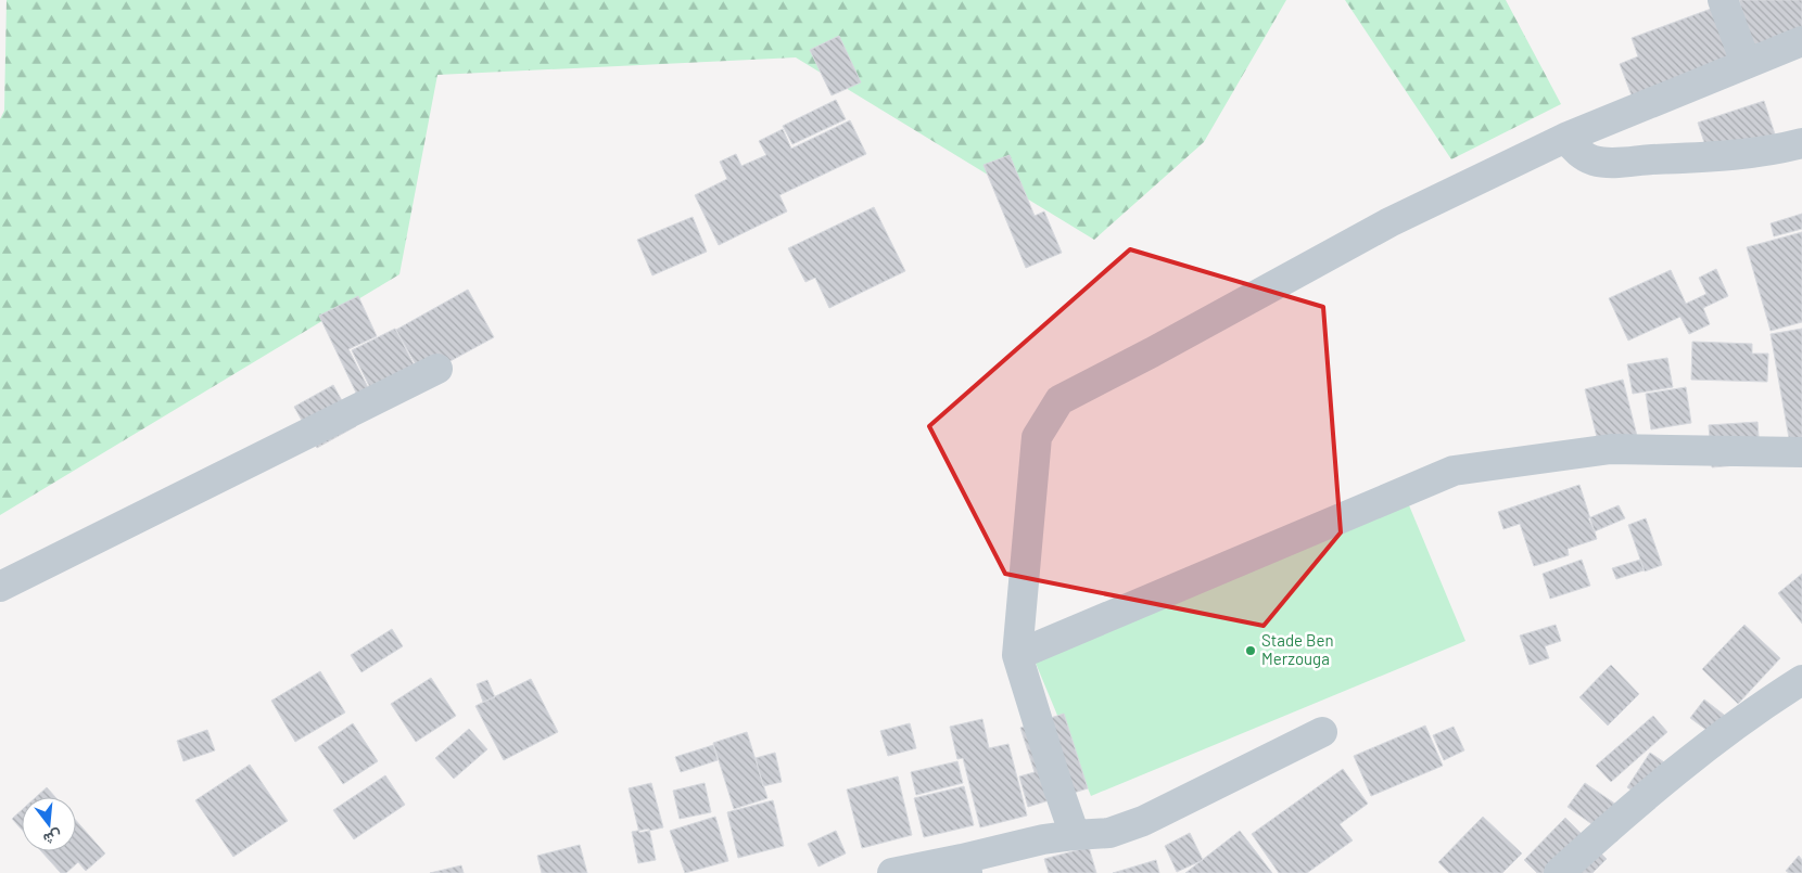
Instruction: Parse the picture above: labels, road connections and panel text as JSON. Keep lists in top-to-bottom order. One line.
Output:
{"places":["Stade Ben Merzouga"],"north":"bottom"}
